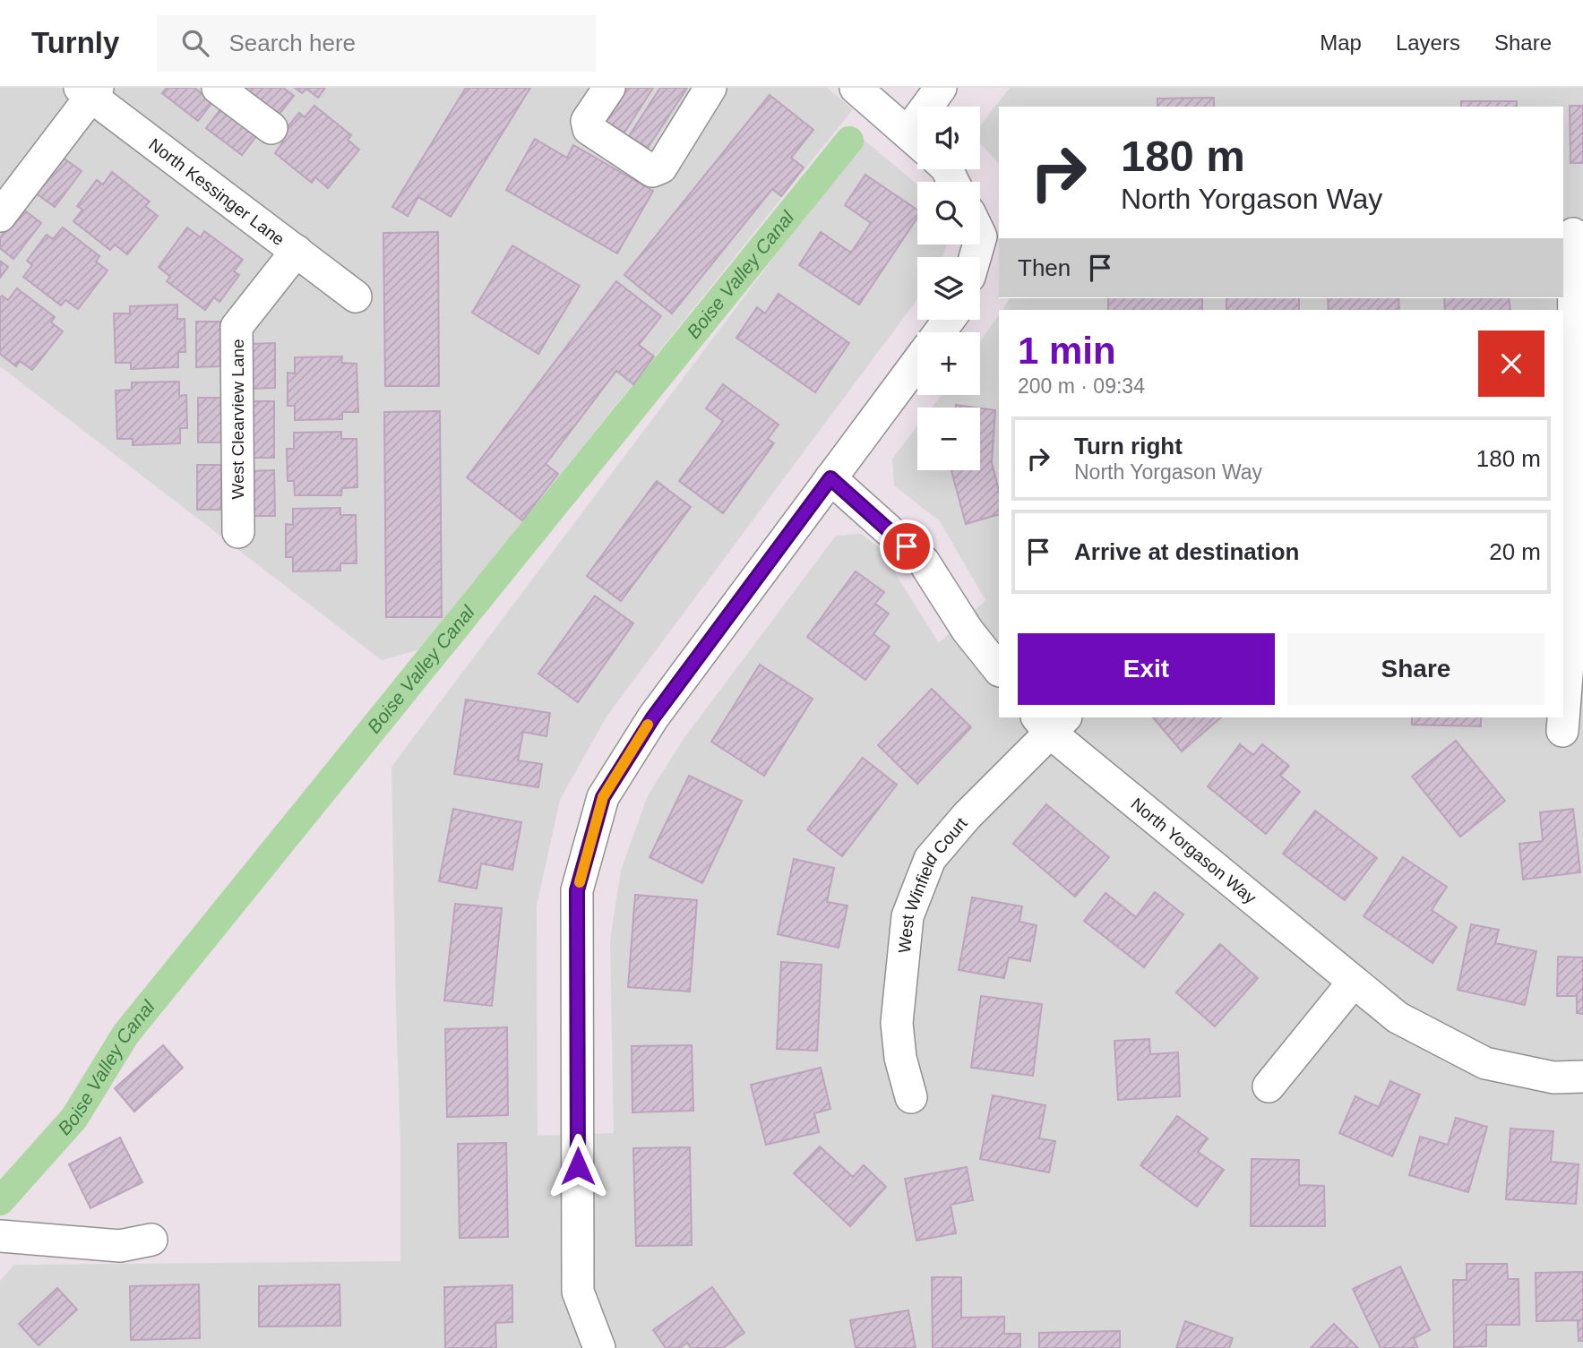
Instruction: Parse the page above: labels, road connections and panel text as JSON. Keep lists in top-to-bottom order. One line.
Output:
{"streets":{"street":["North Kessinger Lane","West Clearview Lane","North Yorgason Way","West Winfield Court"]},"crossings":[["North Kessinger Lane","West Clearview Lane"],["North Yorgason Way","West Winfield Court"]],"water":["Boise Valley Canal"],"page":{"header":"Turnly","search":"Search here","nav":["Map","Layers","Share"],"map_buttons":["+","−"],"turn":["180 m","North Yorgason Way"],"then":"Then","heading":["1 min","200 m · 09:34"],"list":[{"name":"Turn right","note":"North Yorgason Way","value":"180 m"},{"name":"Arrive at destination","value":"20 m"}],"buttons":["Exit","Share"]}}
